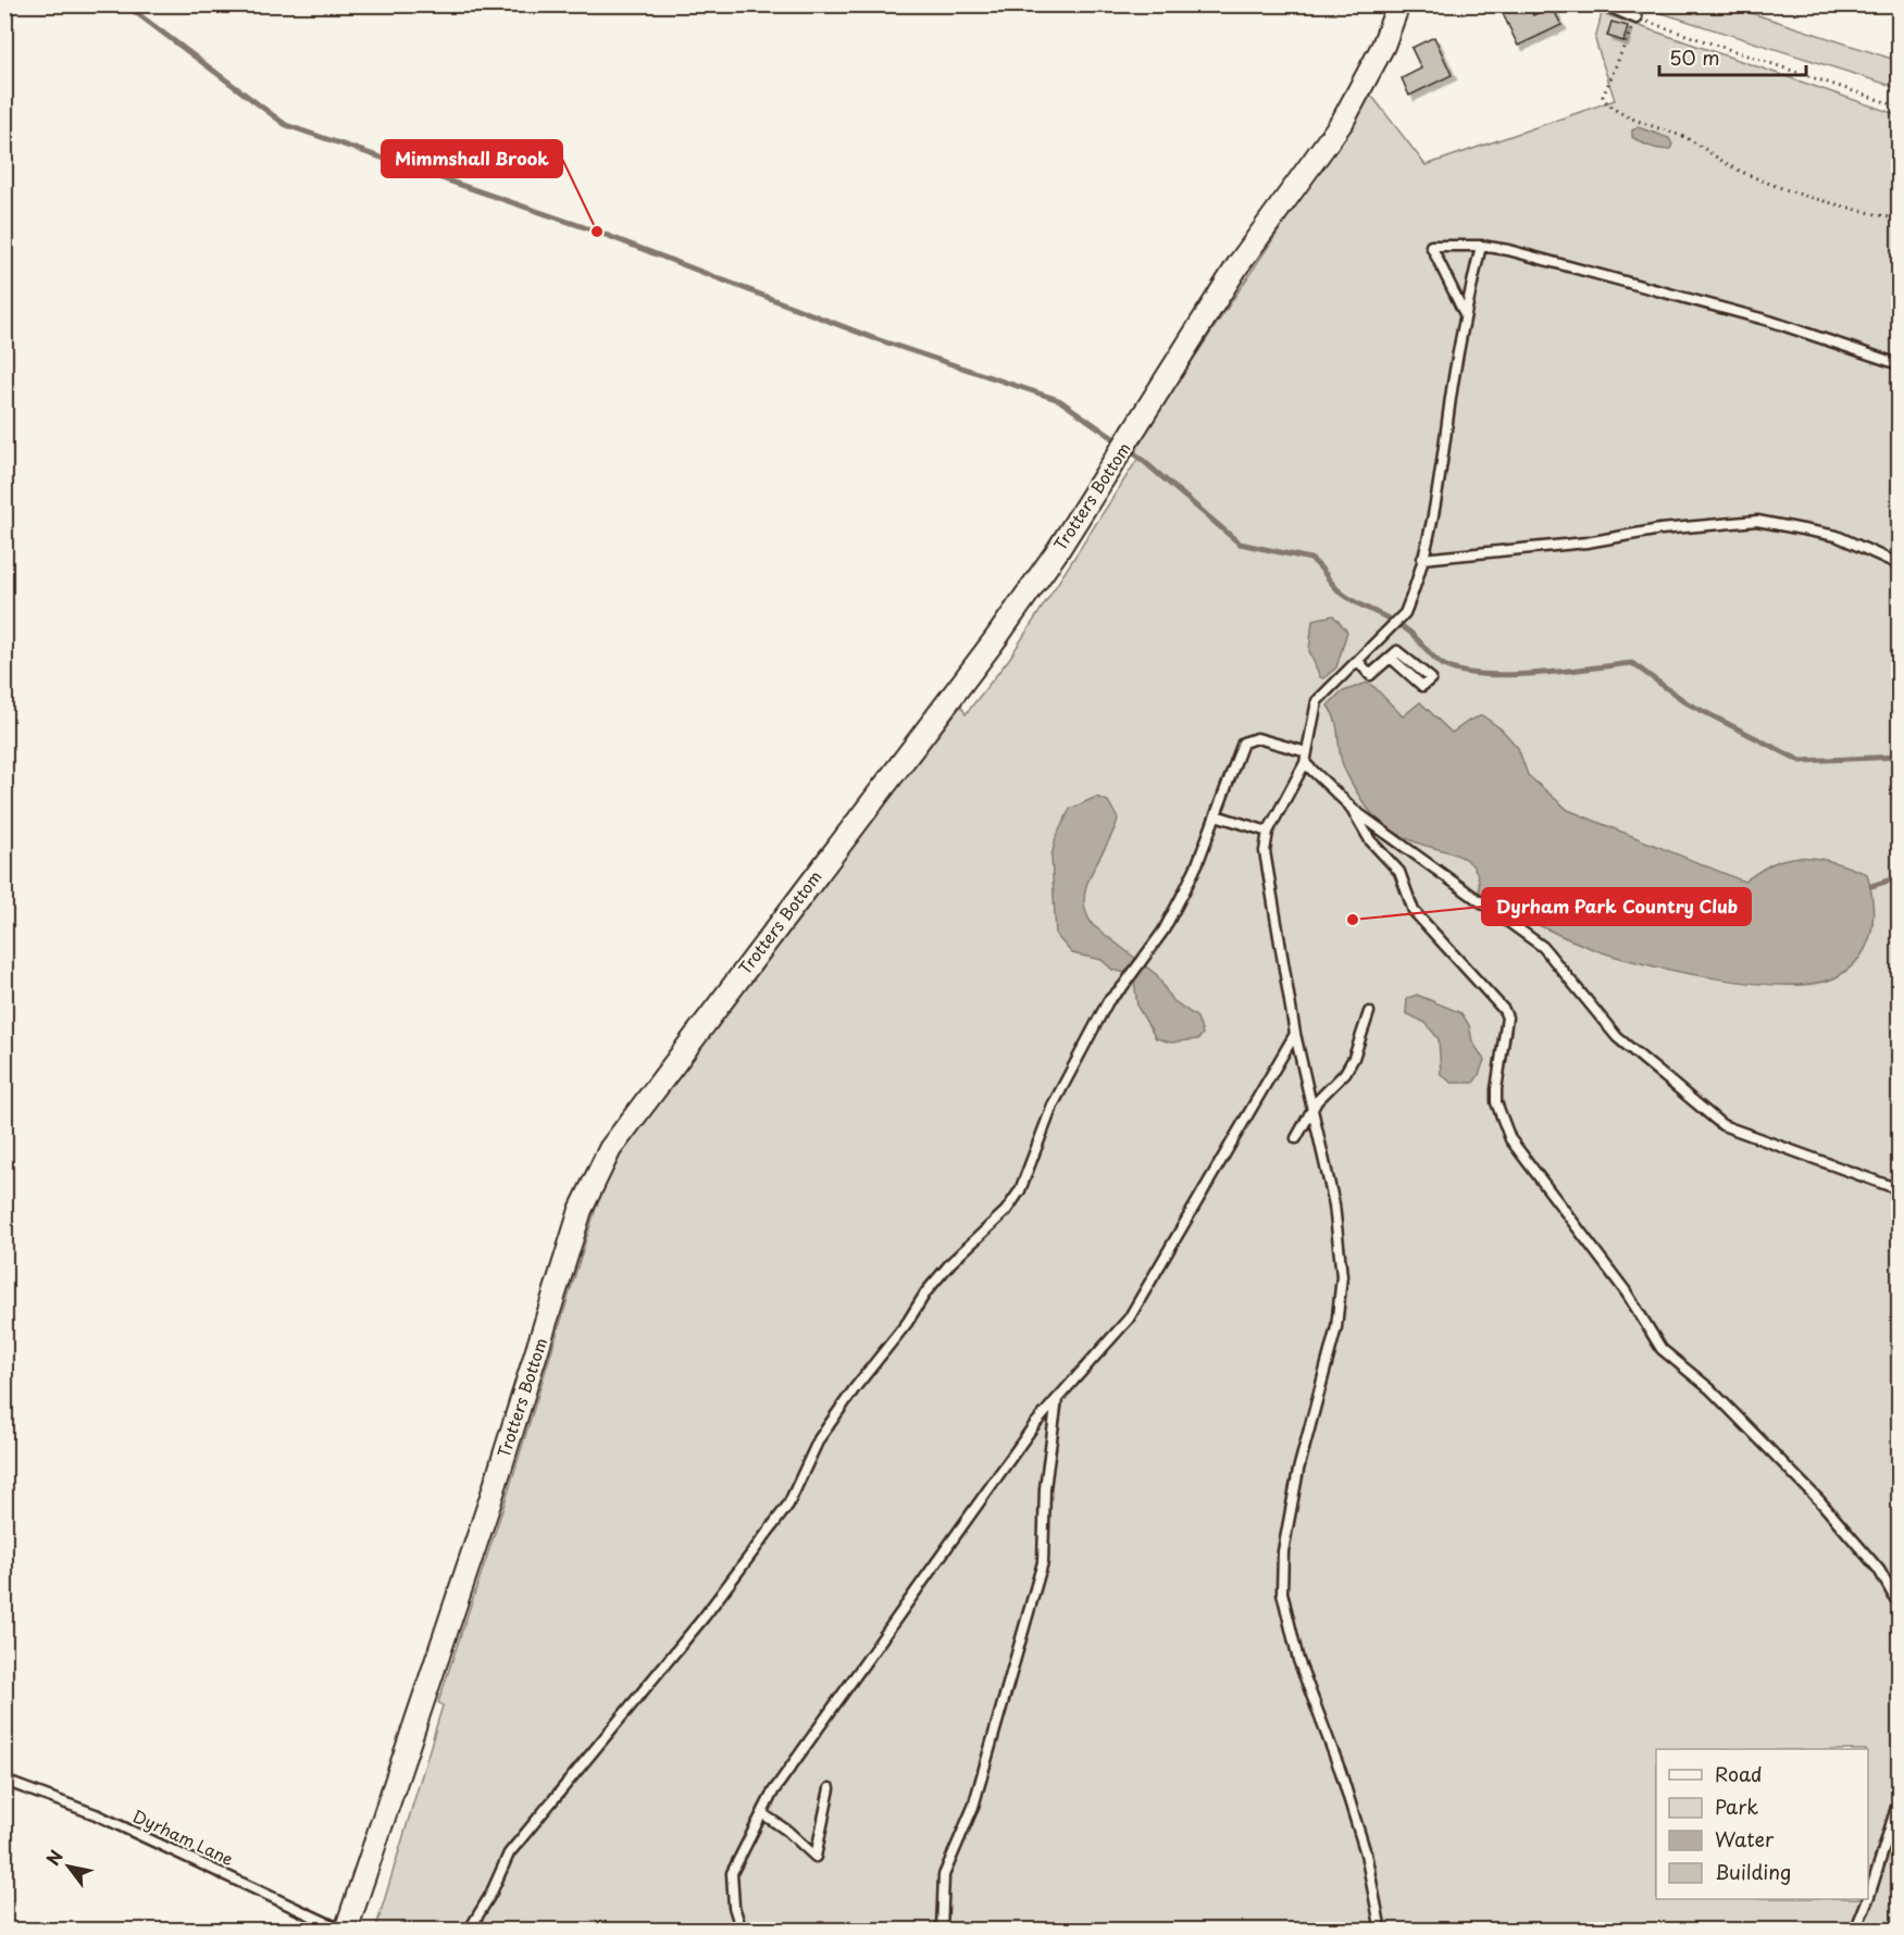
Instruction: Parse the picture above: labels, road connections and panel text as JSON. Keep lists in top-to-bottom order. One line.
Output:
{"streets":{"street":["Trotters Bottom"],"lane":["Dyrham Lane"]},"crossings":[["Trotters Bottom","Dyrham Lane"]],"places":["Mimmshall Brook","Dyrham Park Country Club"],"legend":["Road","Park","Water","Building"],"scale_bar":"50 m","north":"top left"}
